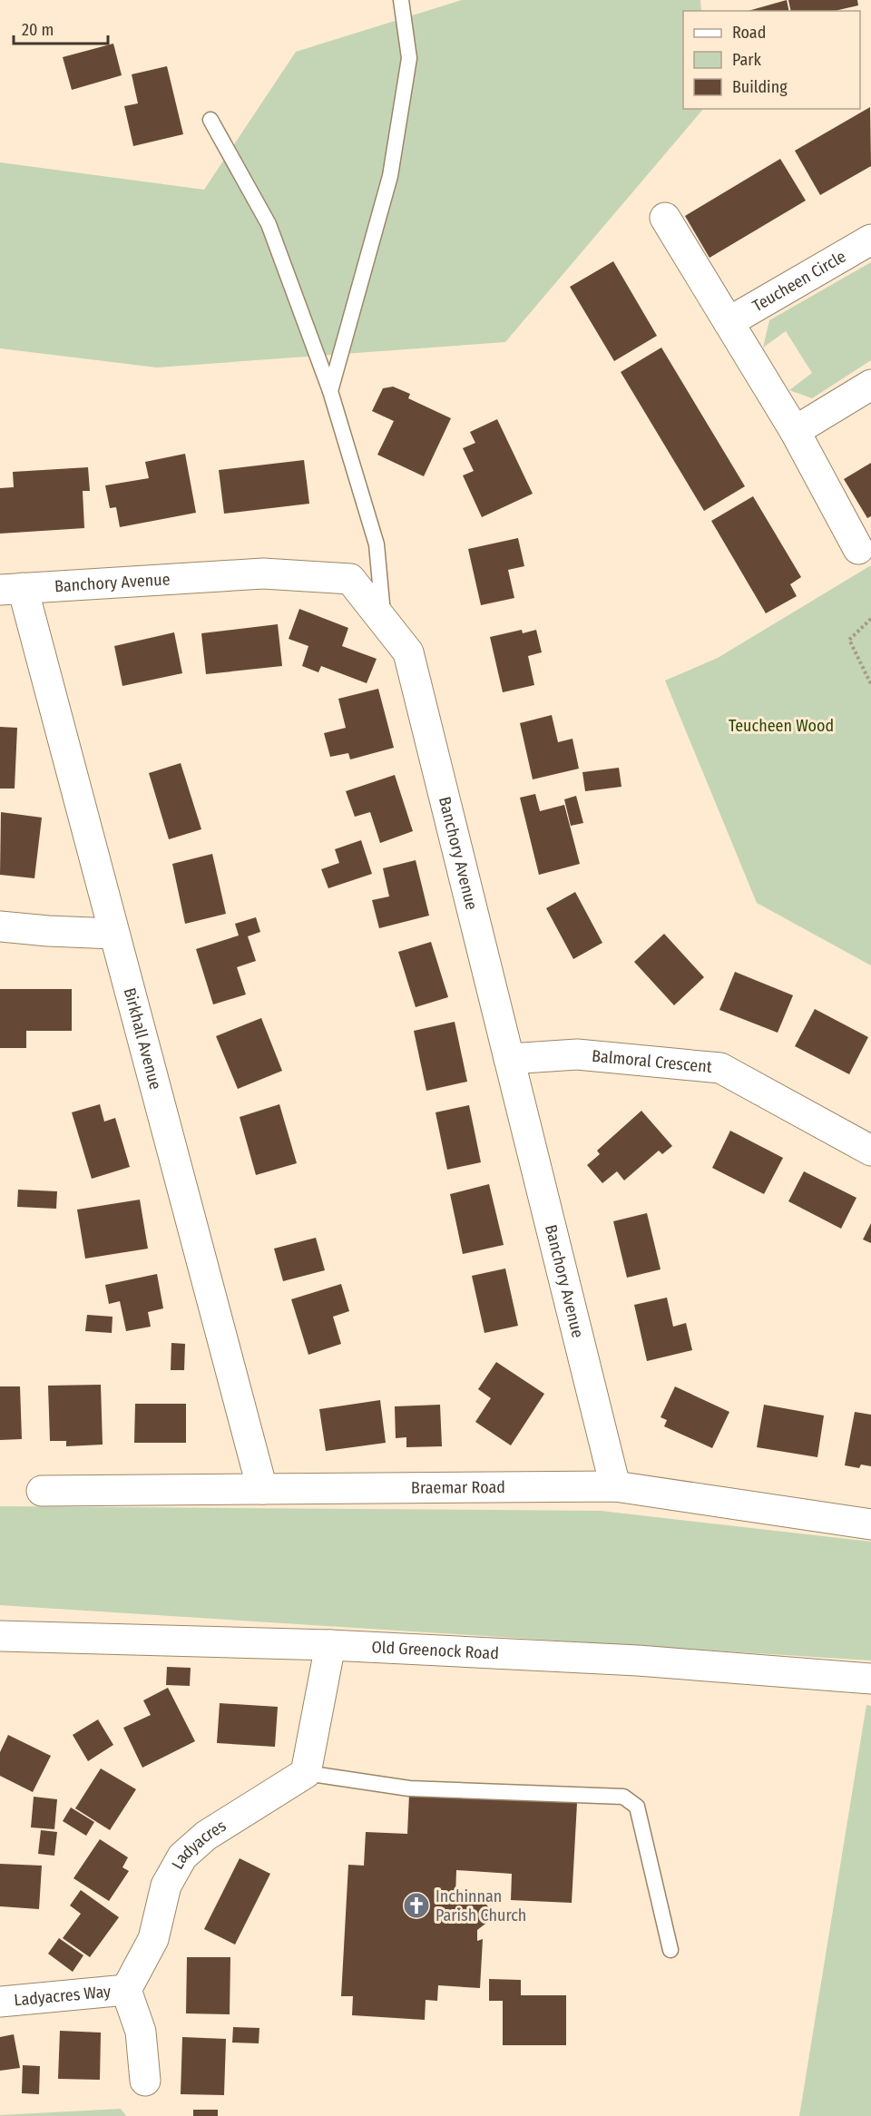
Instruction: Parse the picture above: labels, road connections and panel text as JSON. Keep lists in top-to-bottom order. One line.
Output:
{"streets":{"street":["Teucheen Circle","Banchory Avenue","Birkhall Avenue","Balmoral Crescent","Braemar Road","Old Greenock Road","Ladyacres","Ladyacres Way"]},"crossings":[["Banchory Avenue","Birkhall Avenue"],["Banchory Avenue","Balmoral Crescent"],["Banchory Avenue","Braemar Road"],["Birkhall Avenue","Braemar Road"],["Ladyacres","Ladyacres Way"]],"parks":["Teucheen Wood"],"places":{"church":["Inchinnan Parish Church"]},"legend":["Road","Park","Building"],"scale_bar":"20 m"}
